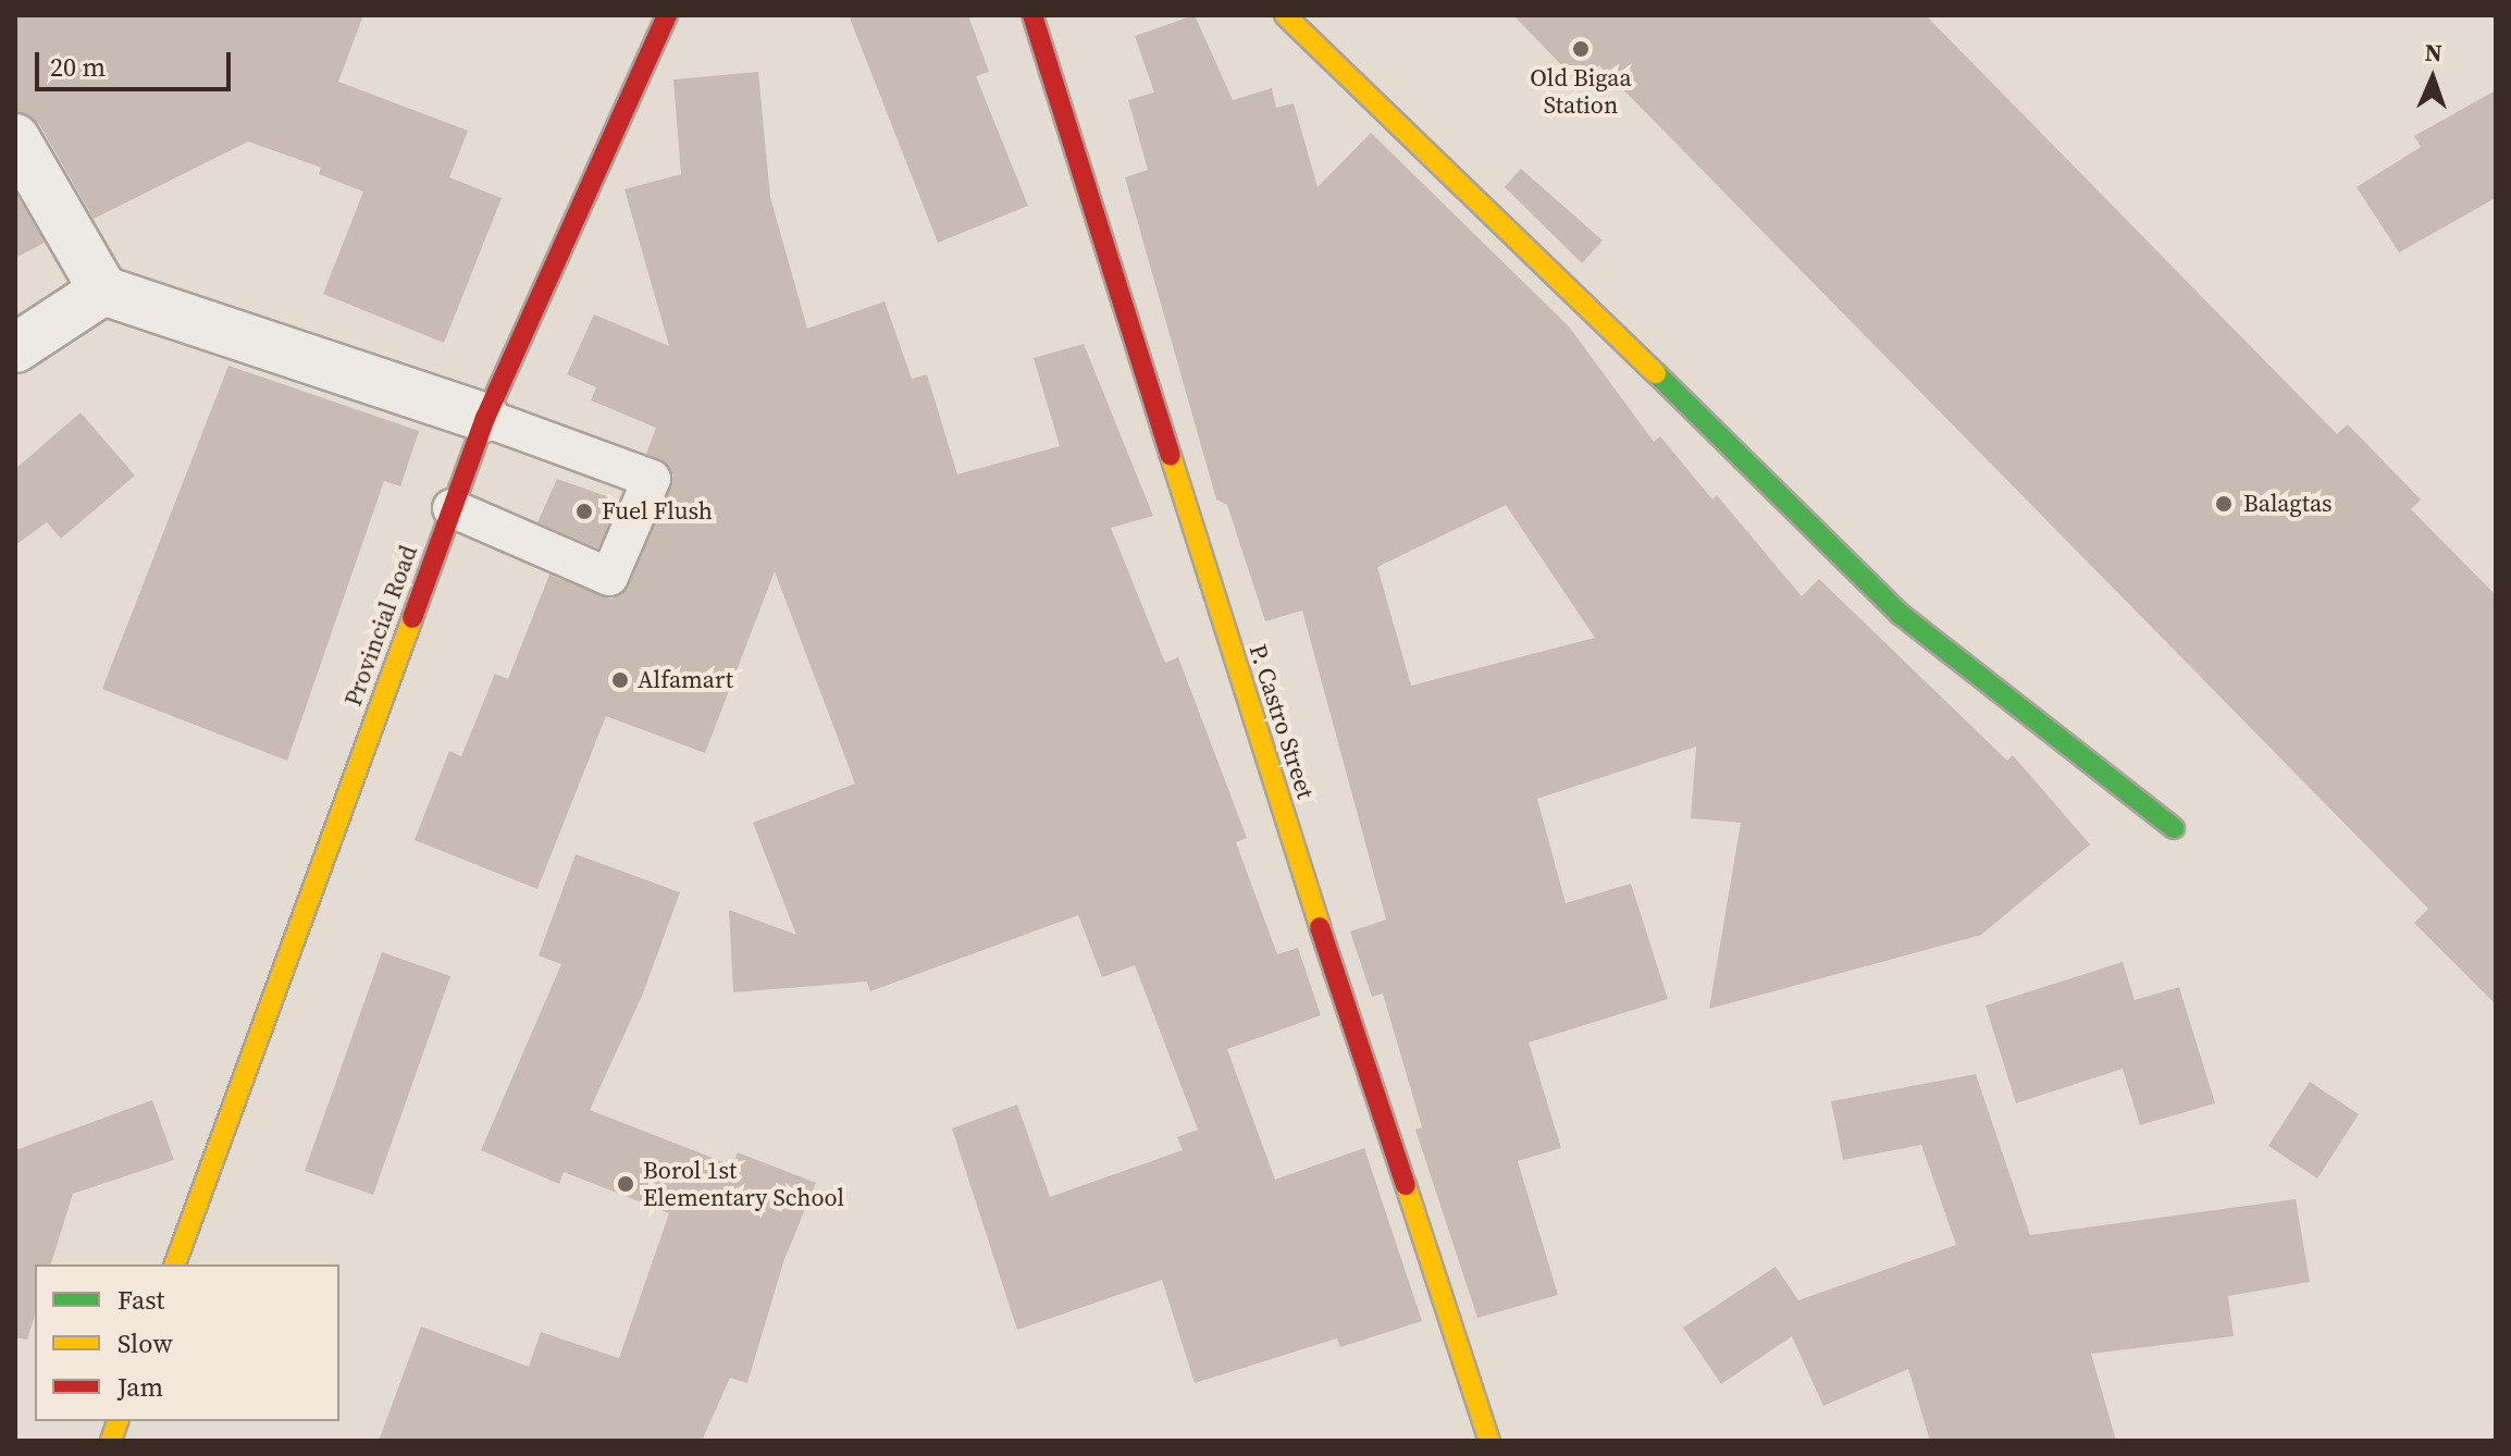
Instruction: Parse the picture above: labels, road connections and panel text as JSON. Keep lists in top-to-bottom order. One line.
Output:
{"streets":{"main road":["Provincial Road","P. Castro Street"]},"places":["Old Bigaa Station","Balagtas","Fuel Flush","Alfamart","Borol 1st Elementary School"],"legend":["Fast","Slow","Jam"],"scale_bar":"20 m","north":"top"}
